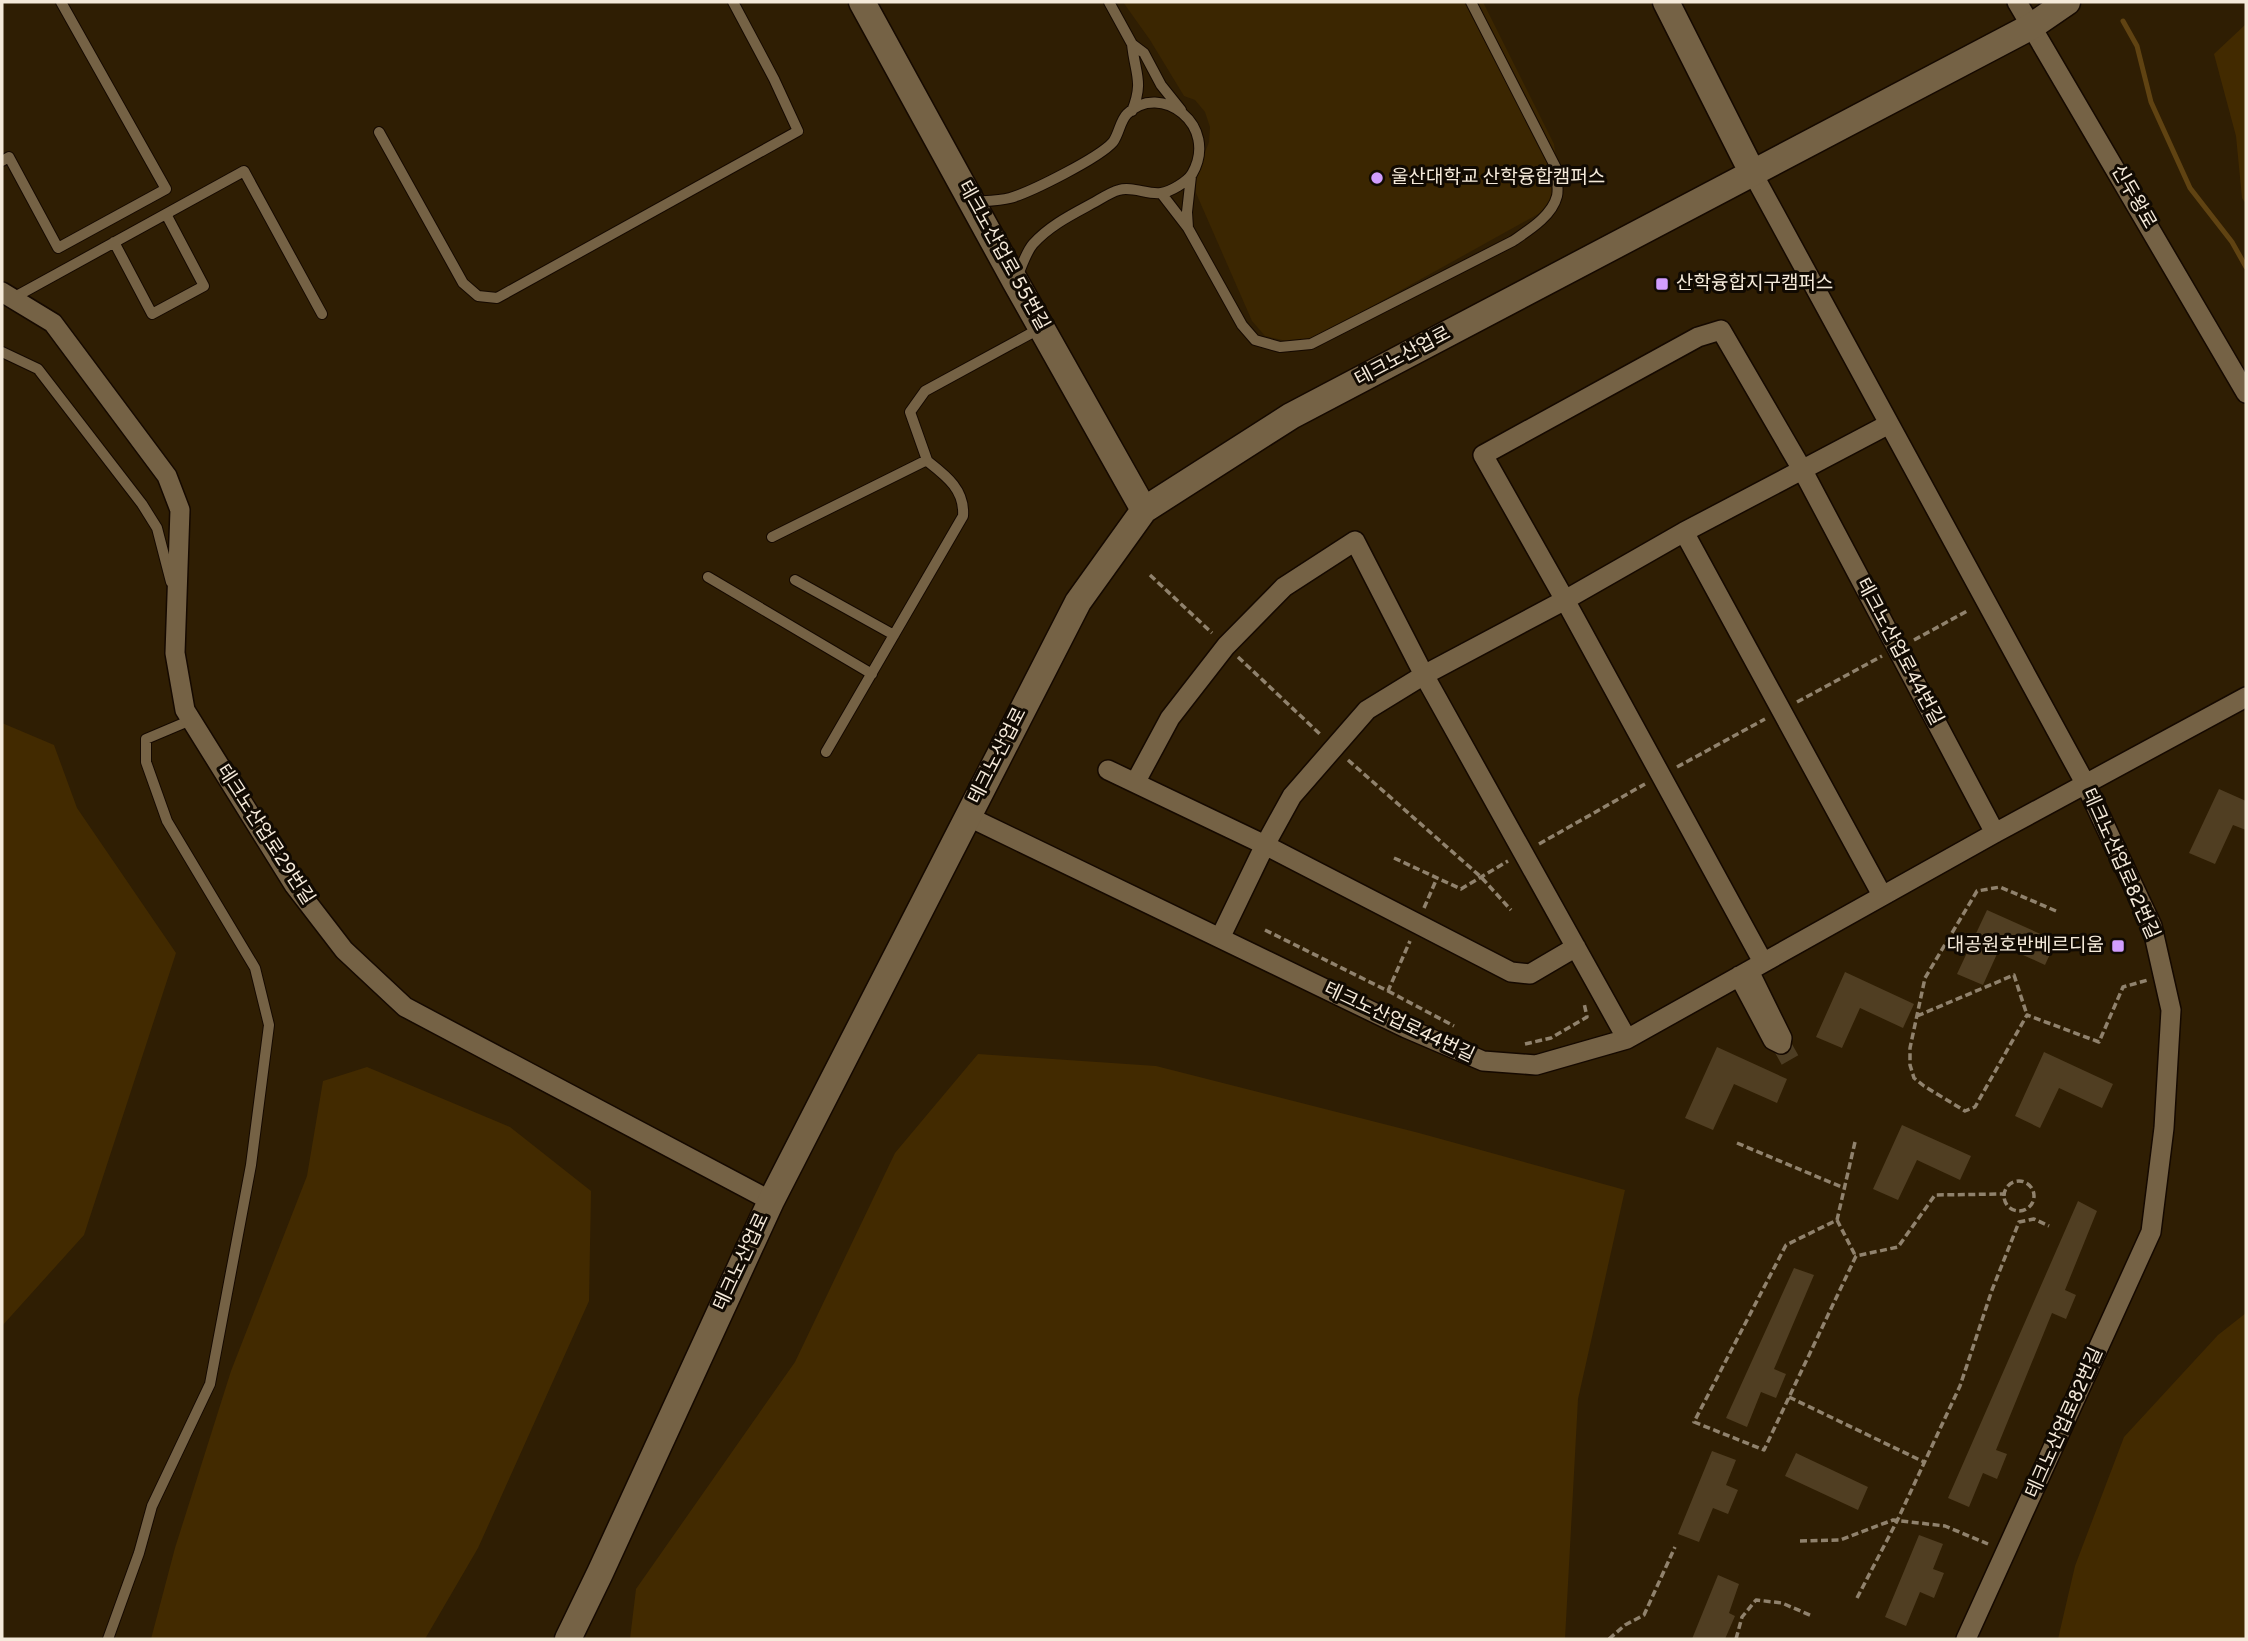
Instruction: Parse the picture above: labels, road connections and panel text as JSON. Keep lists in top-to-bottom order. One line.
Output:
{"streets":{"main road":["테크노산업로 55번길","테크노산업로"],"street":["신두왕로","테크노산업로44번길","테크노산업로29번길","테크노산업로82번길"]},"crossings":[["신두왕로","테크노산업로"],["테크노산업로 55번길","테크노산업로"],["테크노산업로","테크노산업로44번길"],["테크노산업로","테크노산업로29번길"],["테크노산업로","테크노산업로82번길"],["테크노산업로44번길","테크노산업로82번길"]],"places":{"other":["울산대학교 산학융합캠퍼스"],"transit":["산학융합지구캠퍼스","대공원호반베르디움"]}}
